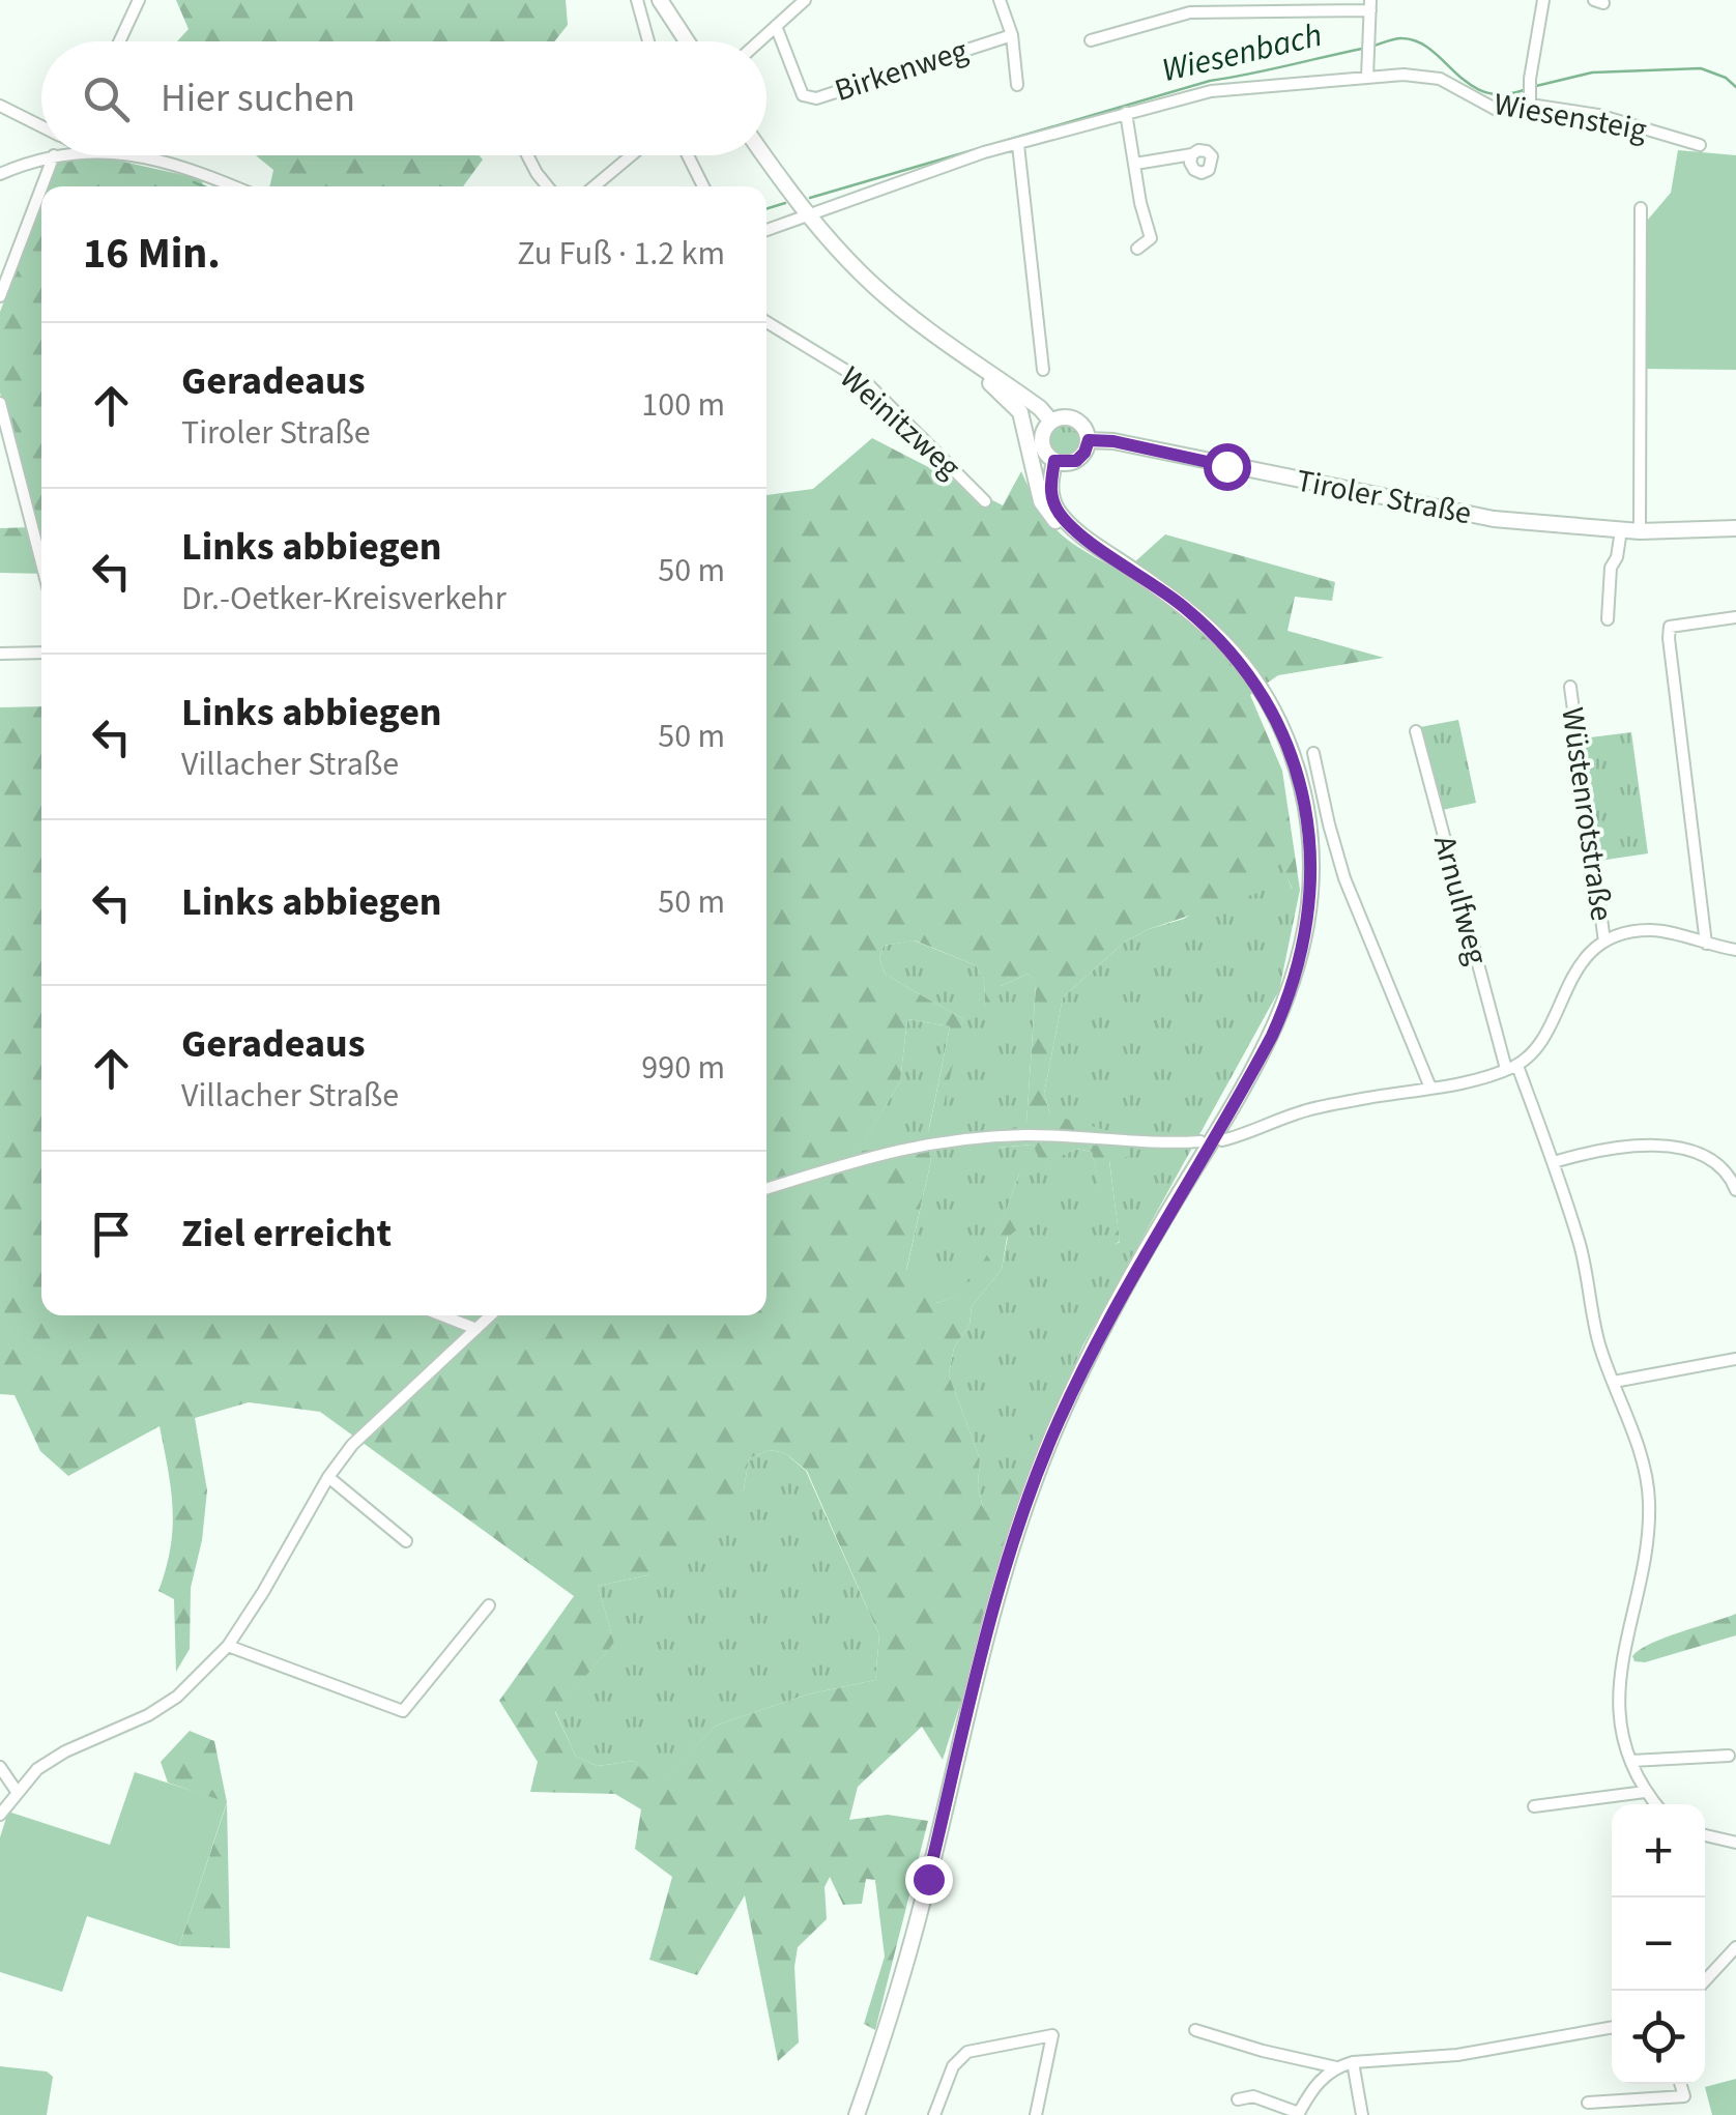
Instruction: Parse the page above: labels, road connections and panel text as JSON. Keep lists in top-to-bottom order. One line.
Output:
{"streets":{"main road":["Tiroler Straße"],"street":["Birkenweg","Wiesensteig","Weinitzweg","Wüstenrotstraße","Arnulfweg"]},"water":["Wiesenbach"],"page":{"search":"Hier suchen","heading":["16 Min.","Zu Fuß · 1.2 km"],"list":[["Geradeaus","Tiroler Straße","100 m"],["Links abbiegen","Dr.-Oetker-Kreisverkehr","50 m"],["Links abbiegen","Villacher Straße","50 m"],["Links abbiegen","50 m"],["Geradeaus","Villacher Straße","990 m"],"Ziel erreicht"],"map_buttons":["+","−"]}}
